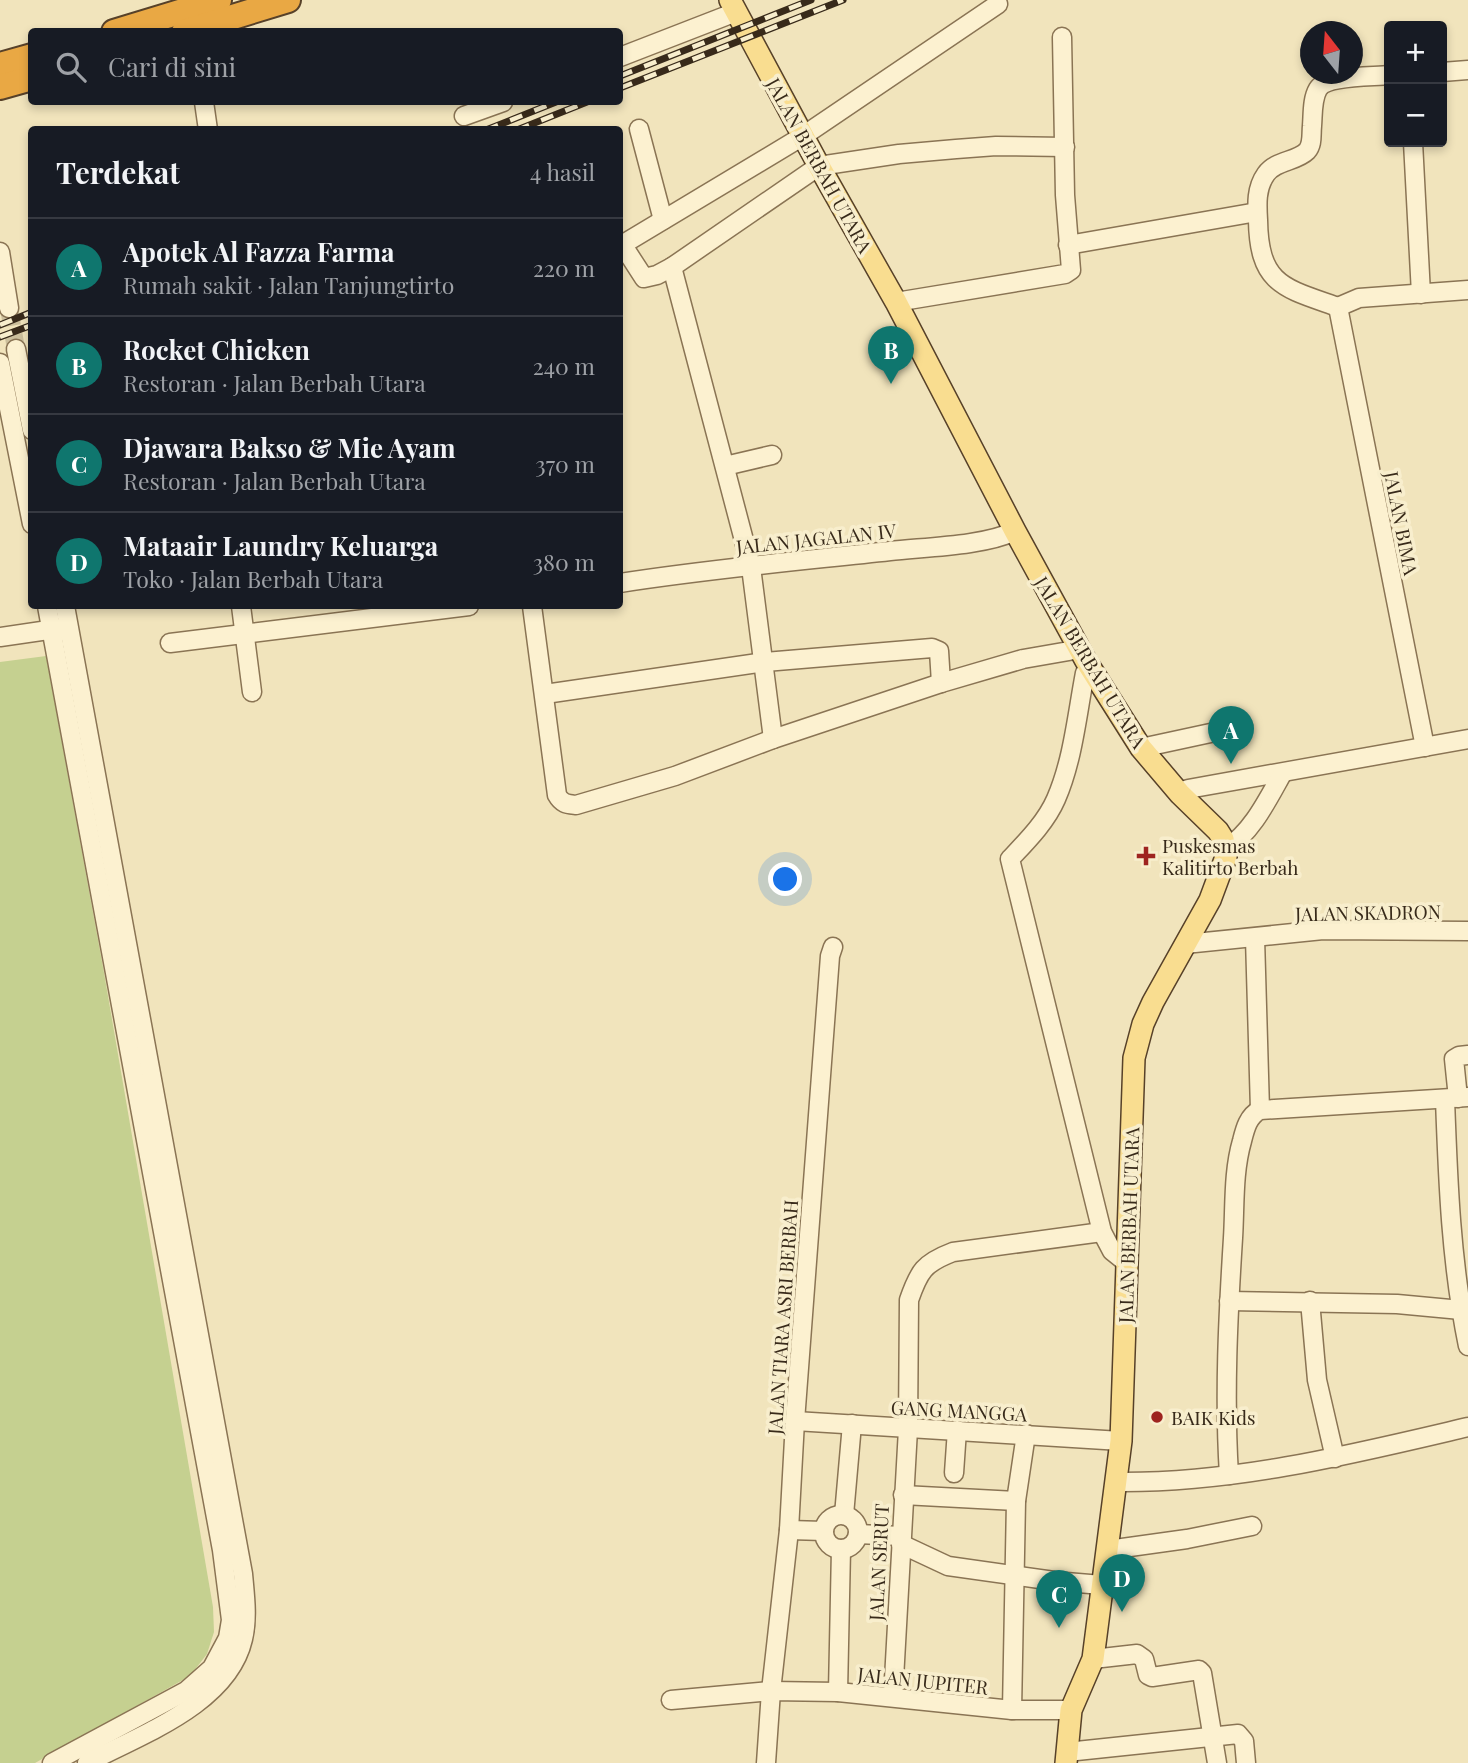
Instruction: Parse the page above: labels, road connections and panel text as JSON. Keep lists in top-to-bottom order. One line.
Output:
{"streets":{"main road":["JALAN BERBAH UTARA"],"street":["JALAN BIMA","JALAN JAGALAN IV","JALAN SKADRON","JALAN TIARA ASRI BERBAH","GANG MANGGA","JALAN SERUT","JALAN JUPITER"]},"crossings":[["JALAN BERBAH UTARA","JALAN JAGALAN IV"],["JALAN BERBAH UTARA","JALAN SKADRON"],["JALAN BERBAH UTARA","GANG MANGGA"],["JALAN BERBAH UTARA","JALAN JUPITER"],["JALAN TIARA ASRI BERBAH","GANG MANGGA"],["JALAN TIARA ASRI BERBAH","JALAN JUPITER"],["GANG MANGGA","JALAN SERUT"],["JALAN SERUT","JALAN JUPITER"]],"places":{"health":["Puskesmas Kalitirto Berbah"],"other":["BAIK Kids"]},"north":"top","page":{"map_buttons":["+","−"],"search":"Cari di sini","heading":["Terdekat","4 hasil"],"list":[{"mark":"A","name":"Apotek Al Fazza Farma","note":"Rumah sakit · Jalan Tanjungtirto","value":"220 m"},{"mark":"B","name":"Rocket Chicken","note":"Restoran · Jalan Berbah Utara","value":"240 m"},{"mark":"C","name":"Djawara Bakso & Mie Ayam","note":"Restoran · Jalan Berbah Utara","value":"370 m"},{"mark":"D","name":"Mataair Laundry Keluarga","note":"Toko · Jalan Berbah Utara","value":"380 m"}],"pins":["B","A","D","C"]}}
